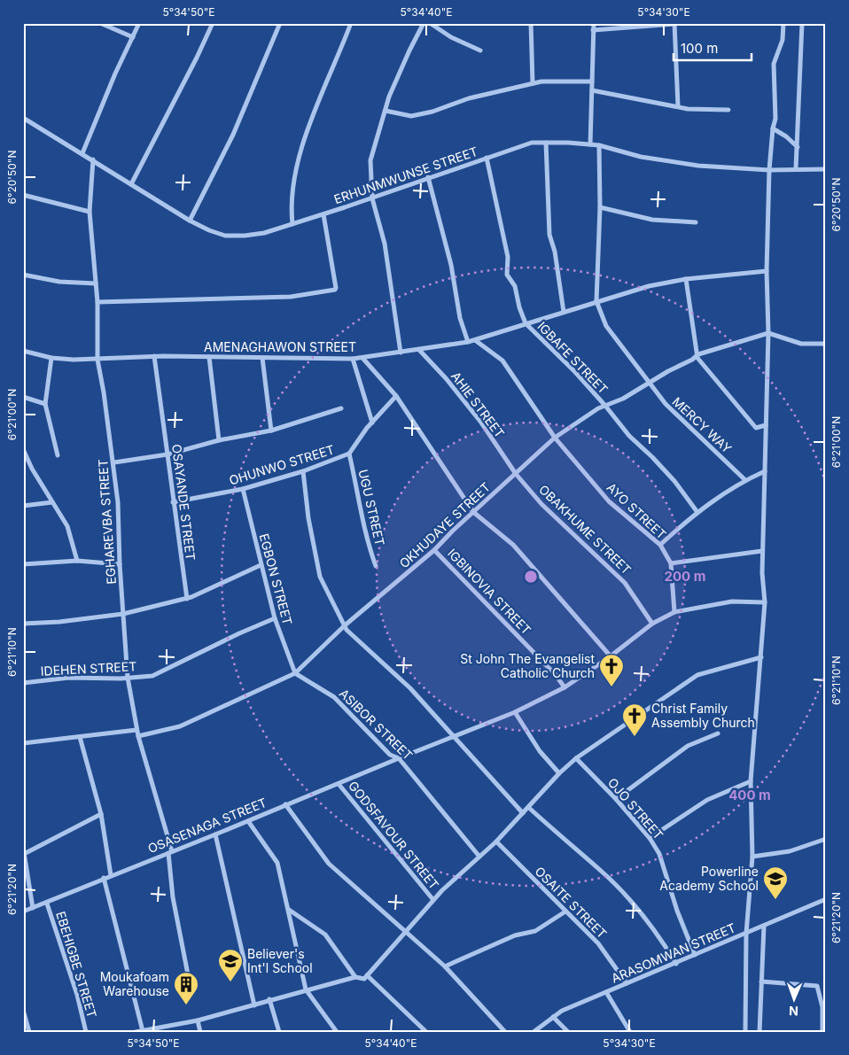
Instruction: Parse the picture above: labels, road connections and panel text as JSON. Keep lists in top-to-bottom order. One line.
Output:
{"streets":{"street":["ERHUNMWUNSE STREET","AMENAGHAWON STREET","IGBAFE STREET","AHIE STREET","MERCY WAY","OHUNWO STREET","OSAYANDE STREET","UGU STREET","AYO STREET","EGHAREVBA STREET","OKHUDAYE STREET","OBAKHUME STREET","EGBON STREET","IGBINOVIA STREET","IDEHEN STREET","ASIBOR STREET","OJO STREET","OSASENAGA STREET","GODSFAVOUR STREET","OSAITE STREET","ARASOMWAN STREET","EBEHIGBE STREET"]},"crossings":[["ERHUNMWUNSE STREET","EGHAREVBA STREET"],["AMENAGHAWON STREET","IGBAFE STREET"],["AMENAGHAWON STREET","AHIE STREET"],["AMENAGHAWON STREET","MERCY WAY"],["AMENAGHAWON STREET","OSAYANDE STREET"],["AMENAGHAWON STREET","AYO STREET"],["AMENAGHAWON STREET","EGHAREVBA STREET"],["IGBAFE STREET","OKHUDAYE STREET"],["AHIE STREET","OKHUDAYE STREET"],["AHIE STREET","OBAKHUME STREET"],["MERCY WAY","OKHUDAYE STREET"],["OHUNWO STREET","OSAYANDE STREET"],["OHUNWO STREET","UGU STREET"],["OHUNWO STREET","EGBON STREET"],["AYO STREET","OKHUDAYE STREET"],["EGHAREVBA STREET","OKHUDAYE STREET"],["EGHAREVBA STREET","IDEHEN STREET"],["EGHAREVBA STREET","OSASENAGA STREET"],["OKHUDAYE STREET","OBAKHUME STREET"],["OKHUDAYE STREET","EGBON STREET"],["OKHUDAYE STREET","IGBINOVIA STREET"],["OKHUDAYE STREET","ASIBOR STREET"],["EGBON STREET","IDEHEN STREET"],["EGBON STREET","ASIBOR STREET"],["IGBINOVIA STREET","OSASENAGA STREET"],["ASIBOR STREET","OSASENAGA STREET"],["OJO STREET","ARASOMWAN STREET"],["OSASENAGA STREET","GODSFAVOUR STREET"],["OSASENAGA STREET","EBEHIGBE STREET"],["OSAITE STREET","ARASOMWAN STREET"]],"places":{"church":["St John The Evangelist Catholic Church","Christ Family Assembly Church"],"school or university":["Powerline Academy School","Believer's Int'l School"],"building":["Moukafoam Warehouse"]},"scale_bar":"100 m","north":"bottom","coordinates":["5°34'50\"E","5°34'40\"E","5°34'30\"E","6°20'50\"N","6°21'00\"N","6°21'10\"N","6°21'20\"N"],"rings":["200 m","400 m"]}
